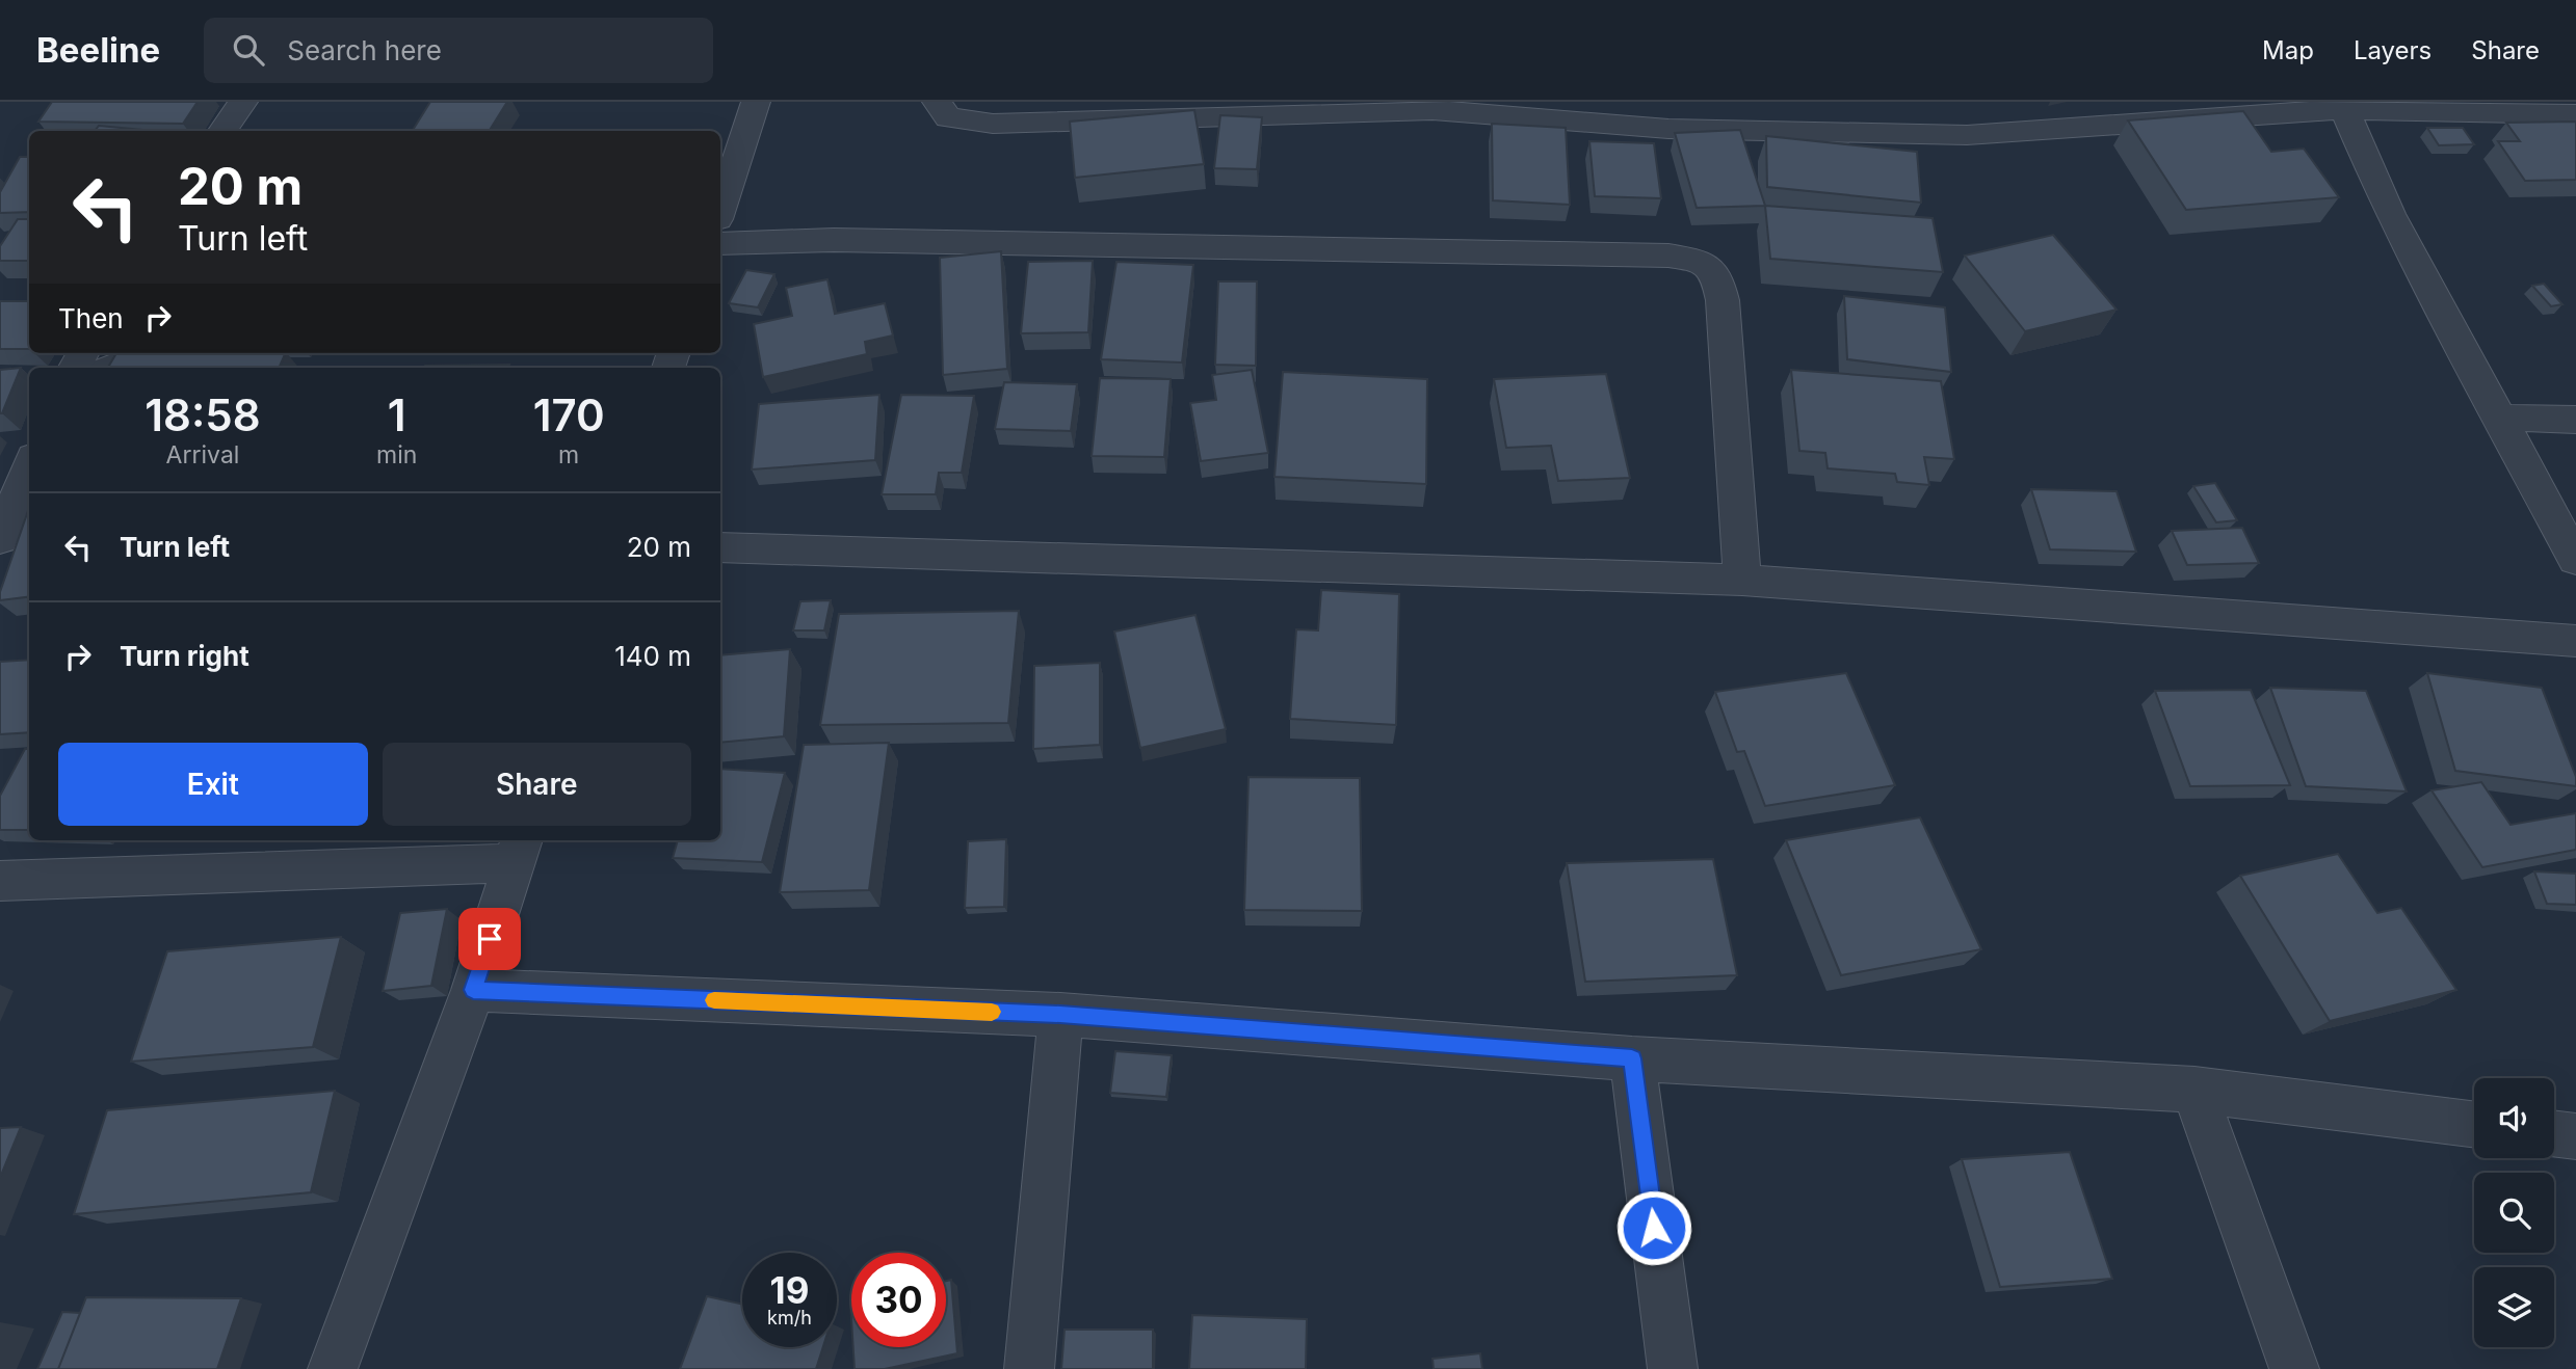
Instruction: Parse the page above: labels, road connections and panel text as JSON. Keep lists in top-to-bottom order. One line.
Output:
{"page":{"header":"Beeline","search":"Search here","nav":["Map","Layers","Share"],"turn":["20 m","Turn left"],"then":"Then","eta":["18:58","Arrival","1","min","170","m"],"list":[{"name":"Turn left","value":"20 m"},{"name":"Turn right","value":"140 m"}],"buttons":["Exit","Share"],"speed":"19 km/h","limit":"30"}}
